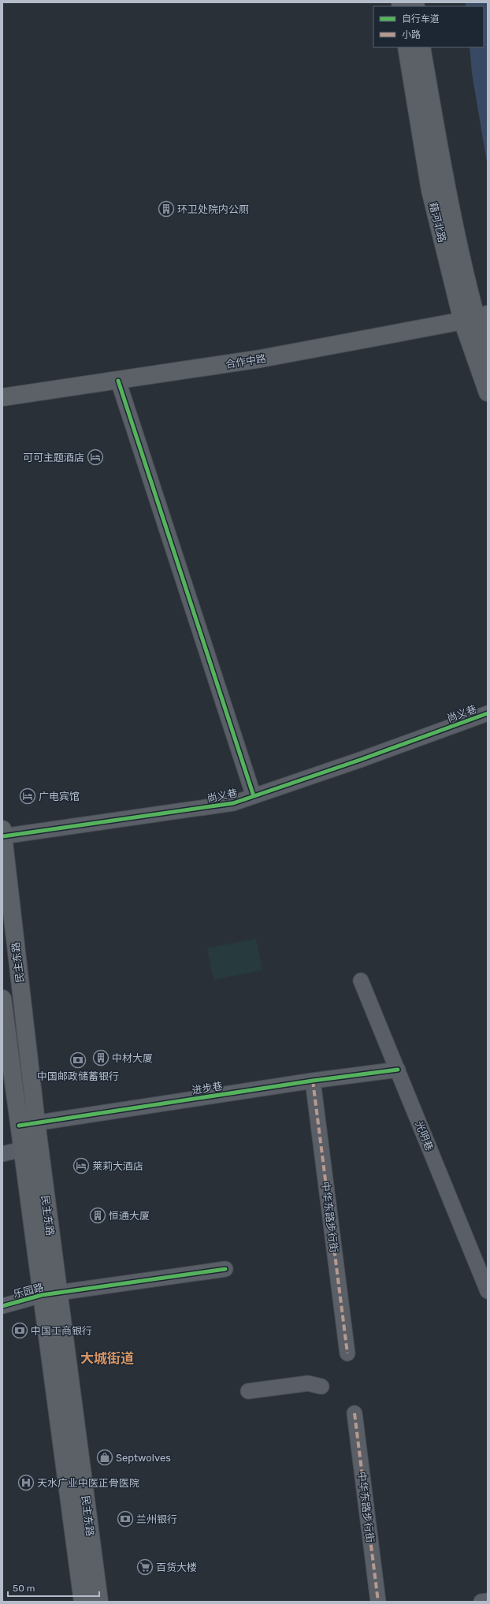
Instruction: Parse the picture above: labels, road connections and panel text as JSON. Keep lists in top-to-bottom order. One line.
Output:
{"streets":{"main road":["藉河北路","合作中路","民主东路"],"street":["尚义巷","进步巷","光明巷","中华东路步行街","乐园路"]},"crossings":[["藉河北路","合作中路"],["尚义巷","民主东路"],["民主东路","进步巷"],["民主东路","乐园路"],["进步巷","光明巷"],["进步巷","中华东路步行街"]],"districts":["大城街道"],"places":{"building":["环卫处院内公厕","中材大厦","恒通大厦"],"hotel":["可可主题酒店","广电宾馆","莱莉大酒店"],"bank":["中国邮政储蓄银行","中国工商银行","兰州银行"],"shop":["Septwolves"],"hospital":["天水广业中医正骨医院"],"supermarket":["百货大楼"]},"legend":["自行车道","小路"],"scale_bar":"50 m"}
